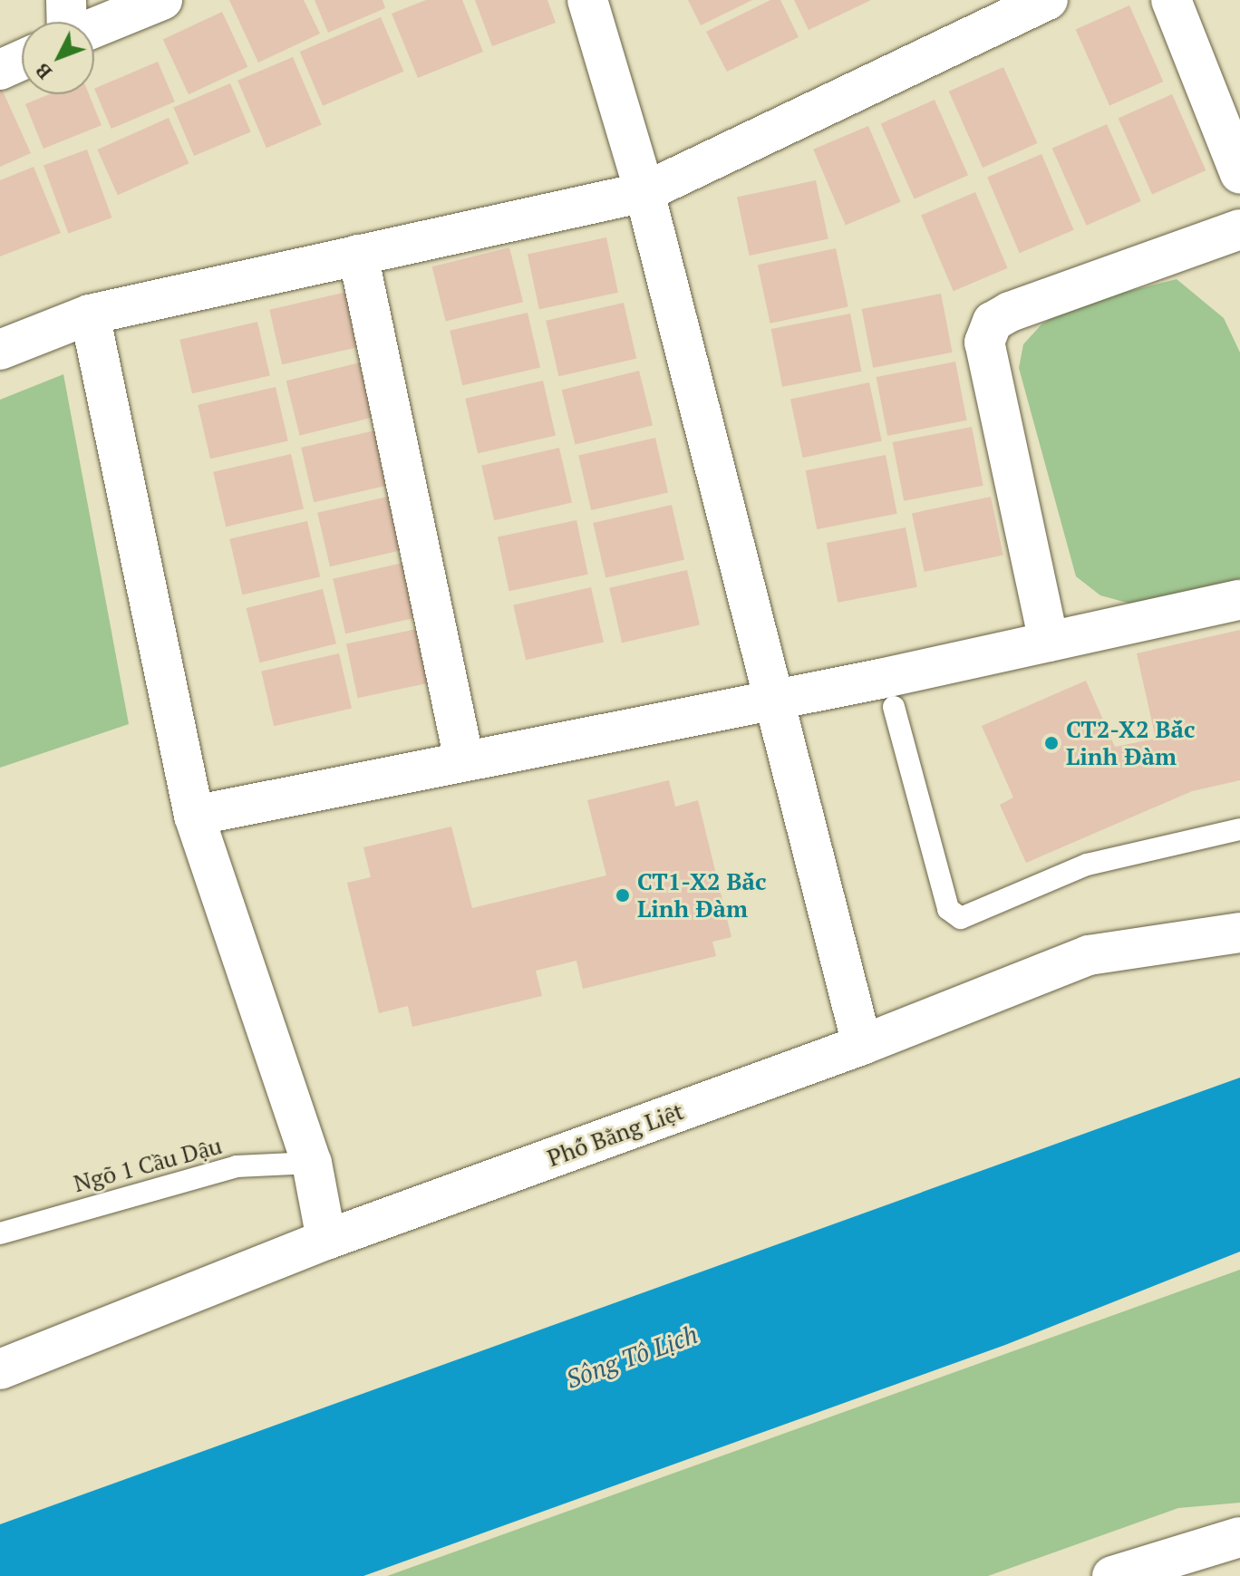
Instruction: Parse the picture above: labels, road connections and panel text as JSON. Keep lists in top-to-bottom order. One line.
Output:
{"streets":{"street":["Phố Bằng Liệt"],"lane":["Ngõ 1 Cầu Dậu"]},"water":["Sông Tô Lịch"],"places":["CT2-X2 Bắc Linh Đàm","CT1-X2 Bắc Linh Đàm"],"north":"bottom left"}
